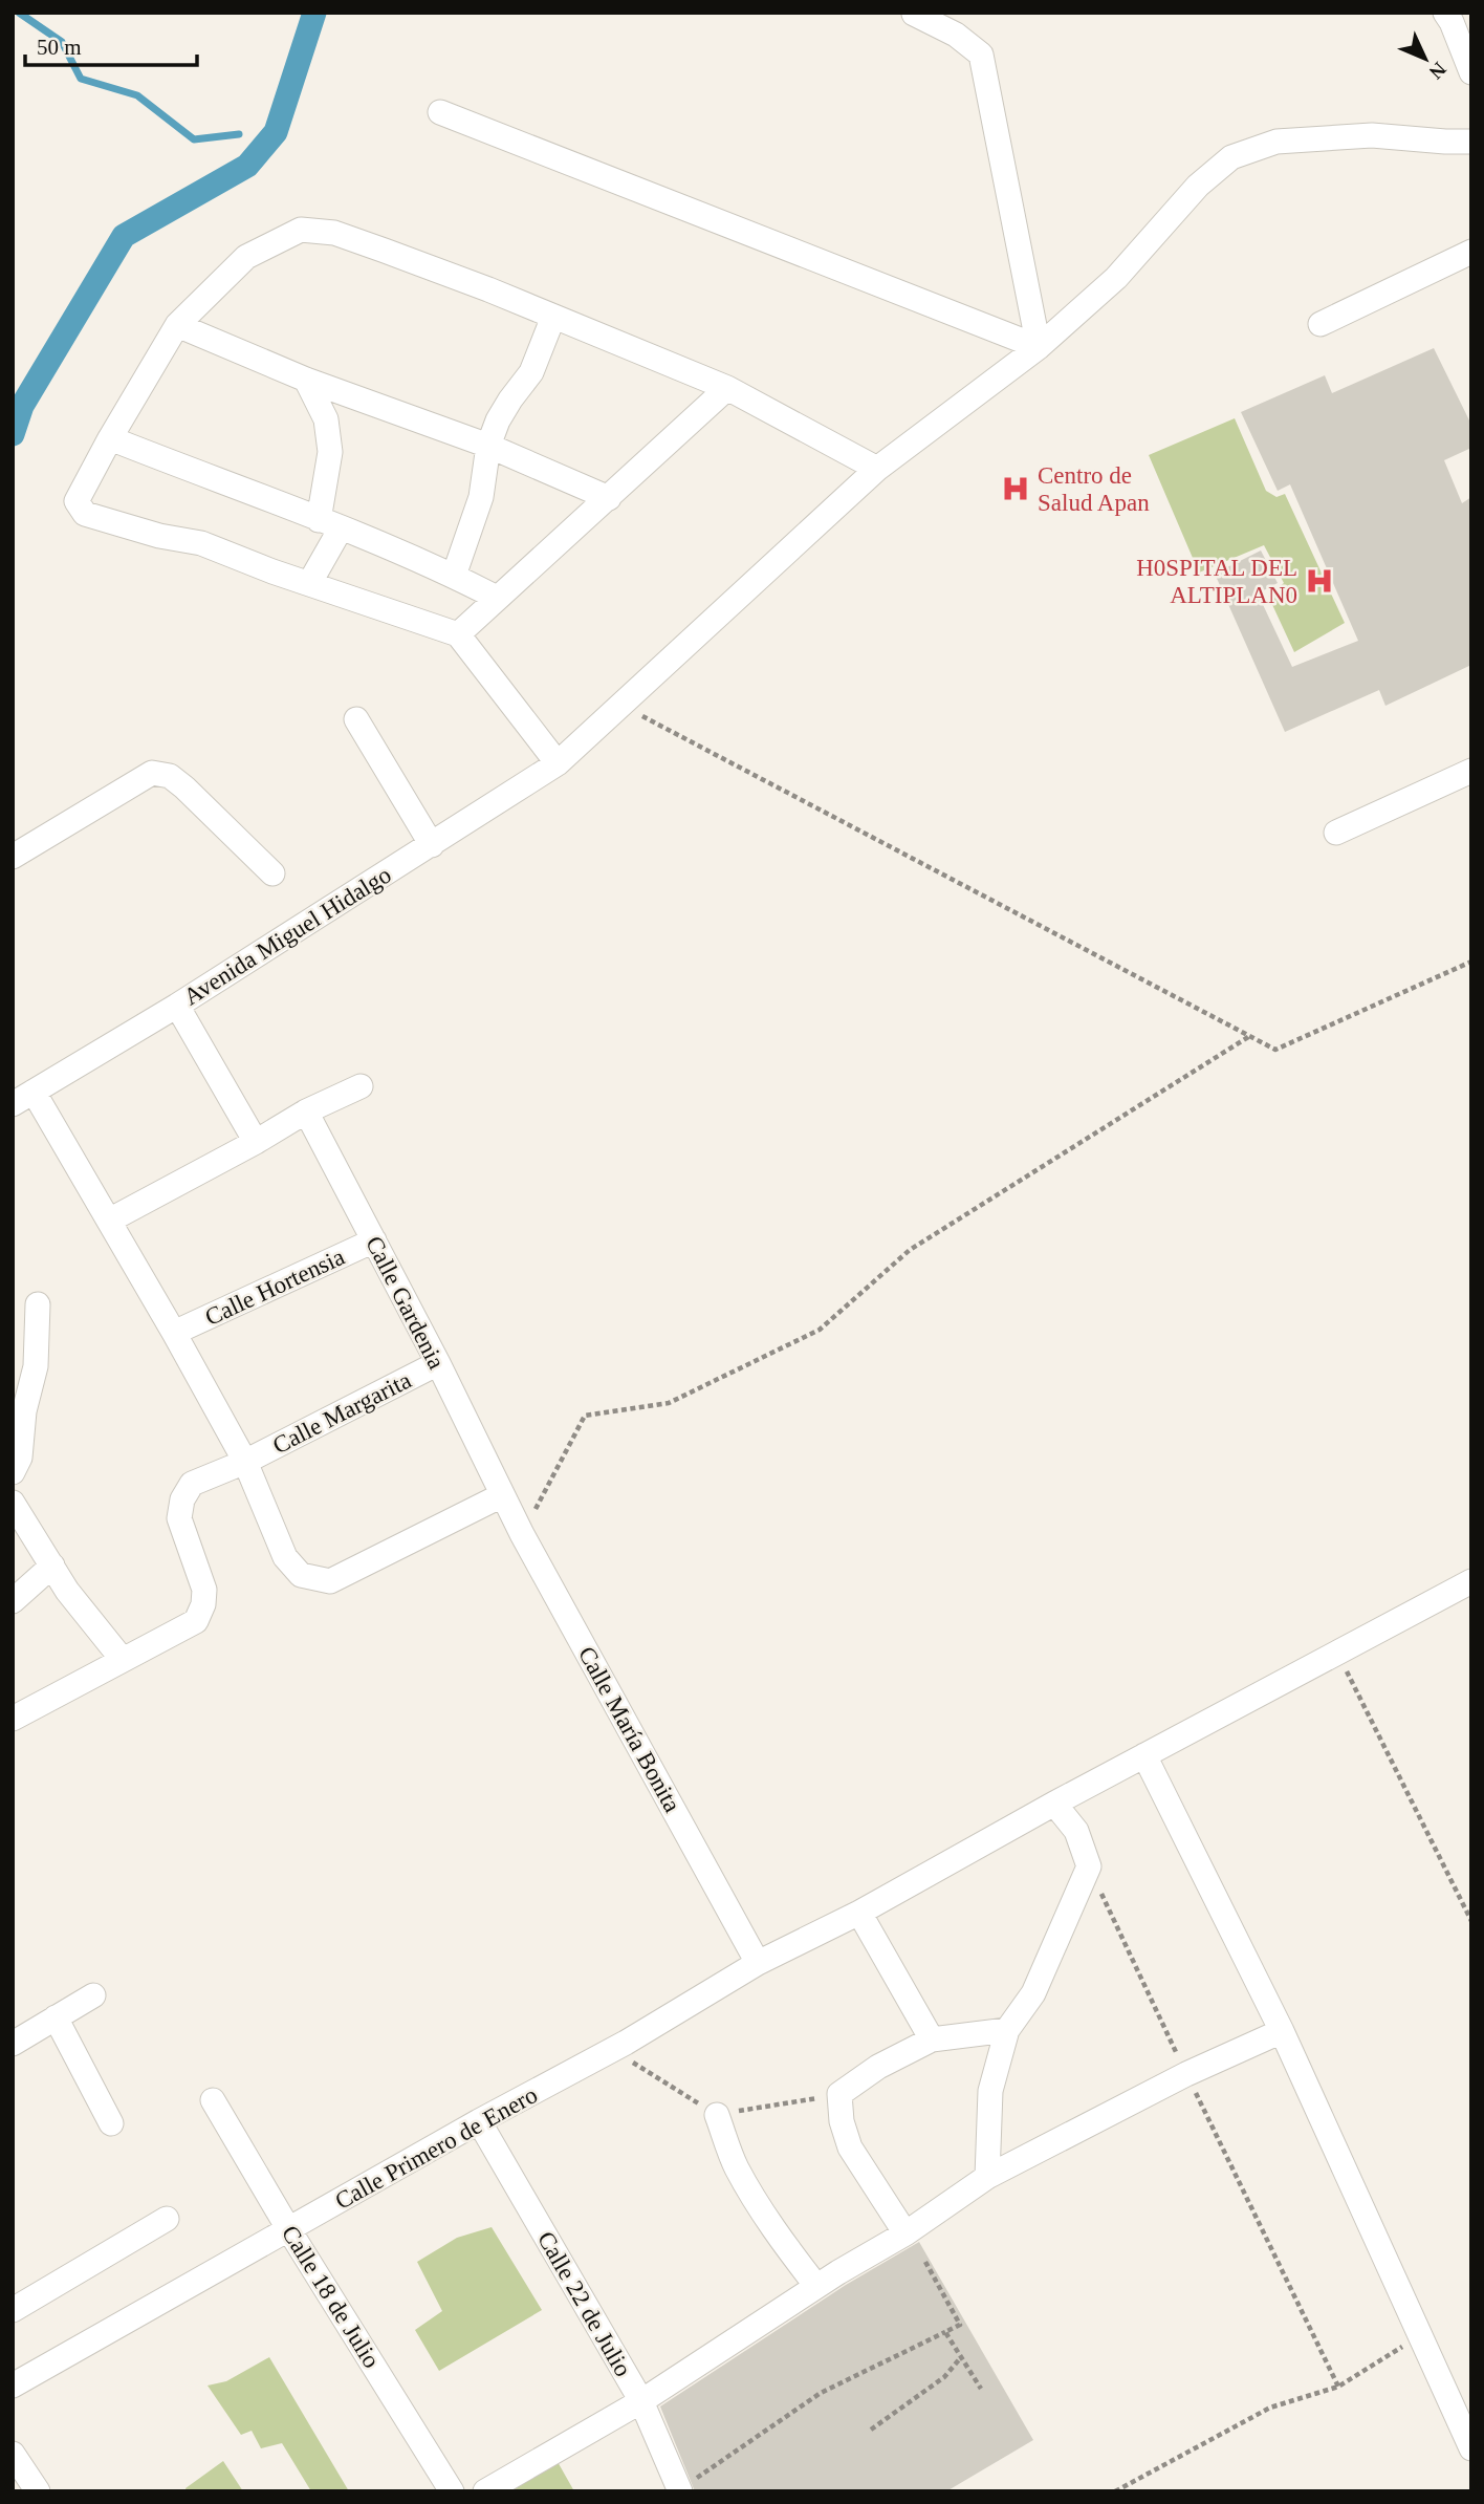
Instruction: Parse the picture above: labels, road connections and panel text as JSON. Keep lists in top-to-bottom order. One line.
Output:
{"streets":{"street":["Avenida Miguel Hidalgo","Calle Hortensia","Calle Gardenia","Calle Margarita","Calle María Bonita","Calle Primero de Enero","Calle 18 de Julio","Calle 22 de Julio"]},"crossings":[["Calle Hortensia","Calle Gardenia"],["Calle Gardenia","Calle Margarita"],["Calle Gardenia","Calle María Bonita"],["Calle María Bonita","Calle Primero de Enero"],["Calle Primero de Enero","Calle 18 de Julio"],["Calle Primero de Enero","Calle 22 de Julio"]],"places":{"hospital":["Centro de Salud Apan","H0SPITAL DEL ALTIPLAN0"]},"scale_bar":"50 m","north":"bottom right"}
